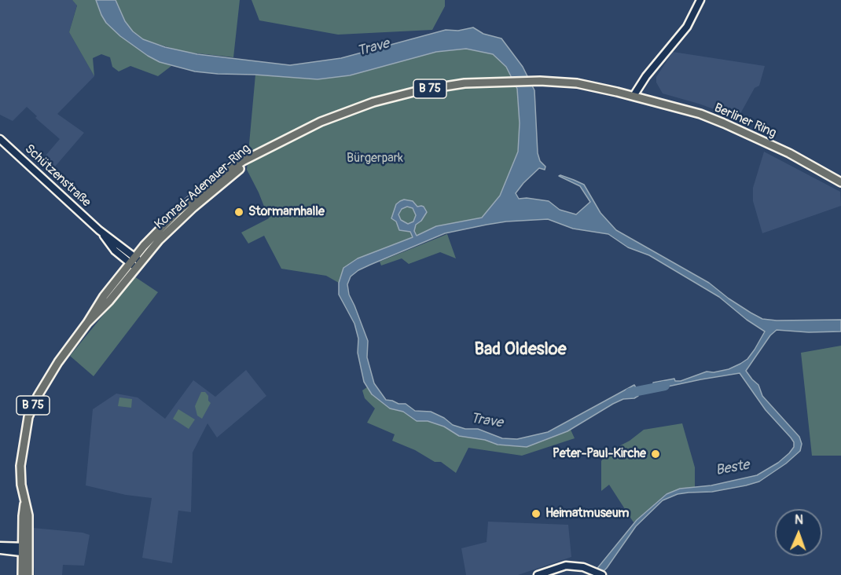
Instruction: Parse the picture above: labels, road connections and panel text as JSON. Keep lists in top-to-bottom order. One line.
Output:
{"streets":{"main road":["B 75","Berliner Ring","Konrad-Adenauer-Ring"],"street":["Schützenstraße"]},"crossings":[["B 75","Schützenstraße"],["B 75","Konrad-Adenauer-Ring"],["Berliner Ring","Konrad-Adenauer-Ring"],["Schützenstraße","Konrad-Adenauer-Ring"]],"districts":["Bad Oldesloe"],"water":["Trave","Beste"],"parks":["Bürgerpark"],"places":["Stormarnhalle","Peter-Paul-Kirche","Heimatmuseum"],"north":"top"}
